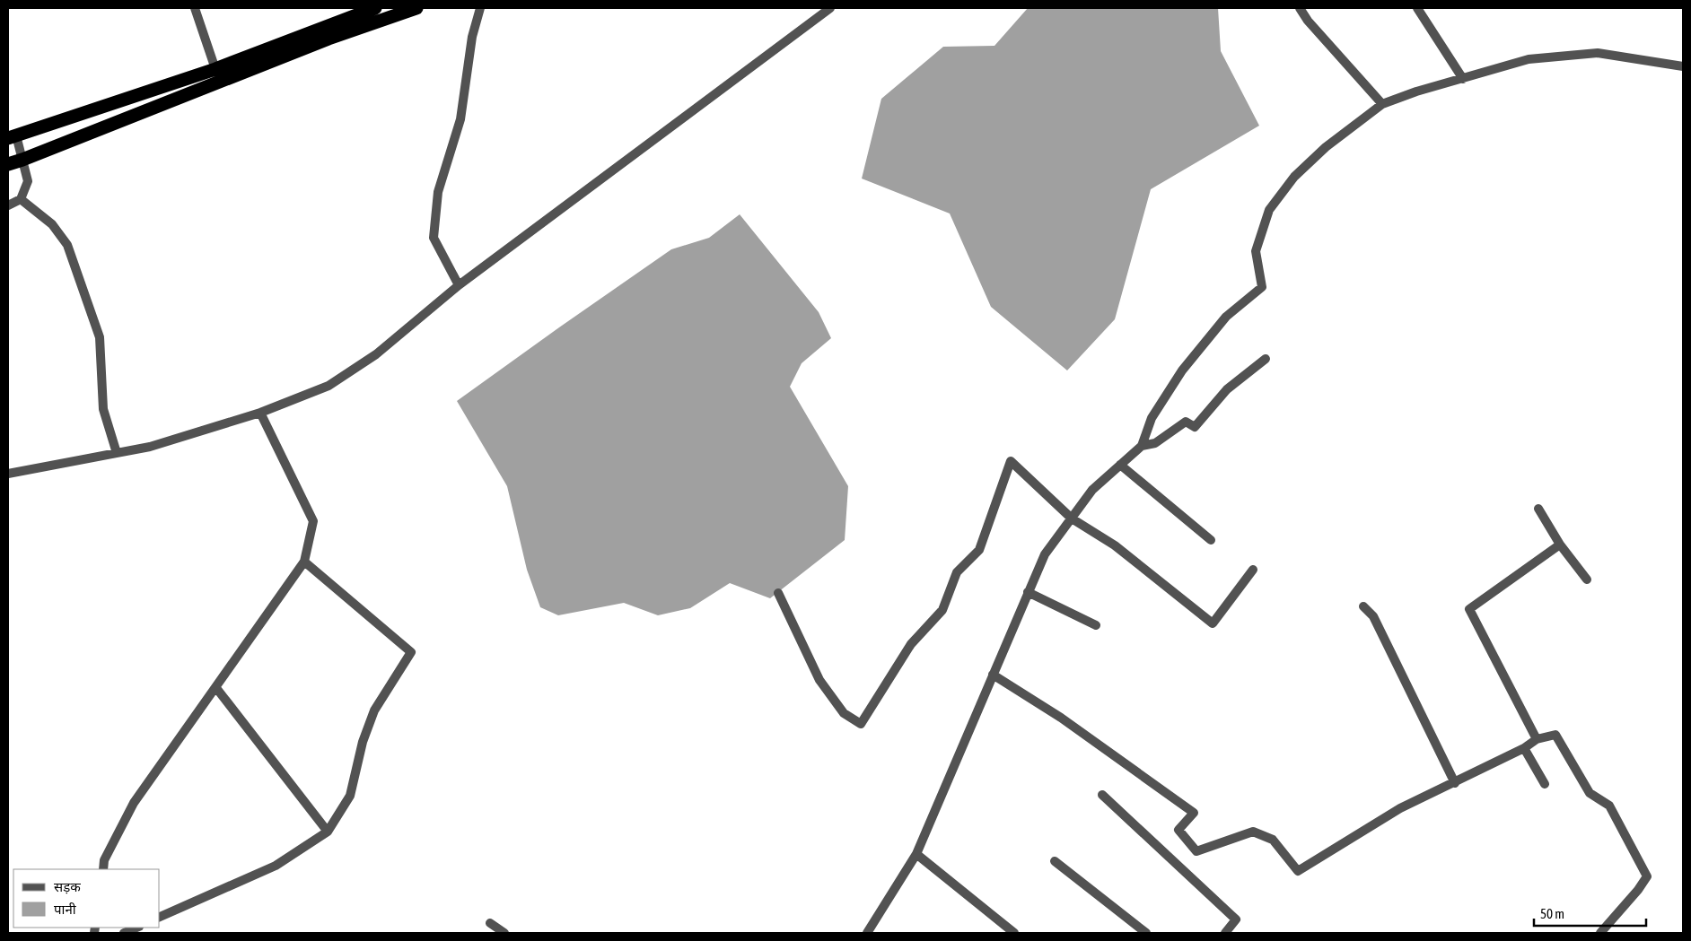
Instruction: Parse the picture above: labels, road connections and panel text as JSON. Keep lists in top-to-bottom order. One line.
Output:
{"legend":["सड़क","पानी"],"scale_bar":"50 m"}
